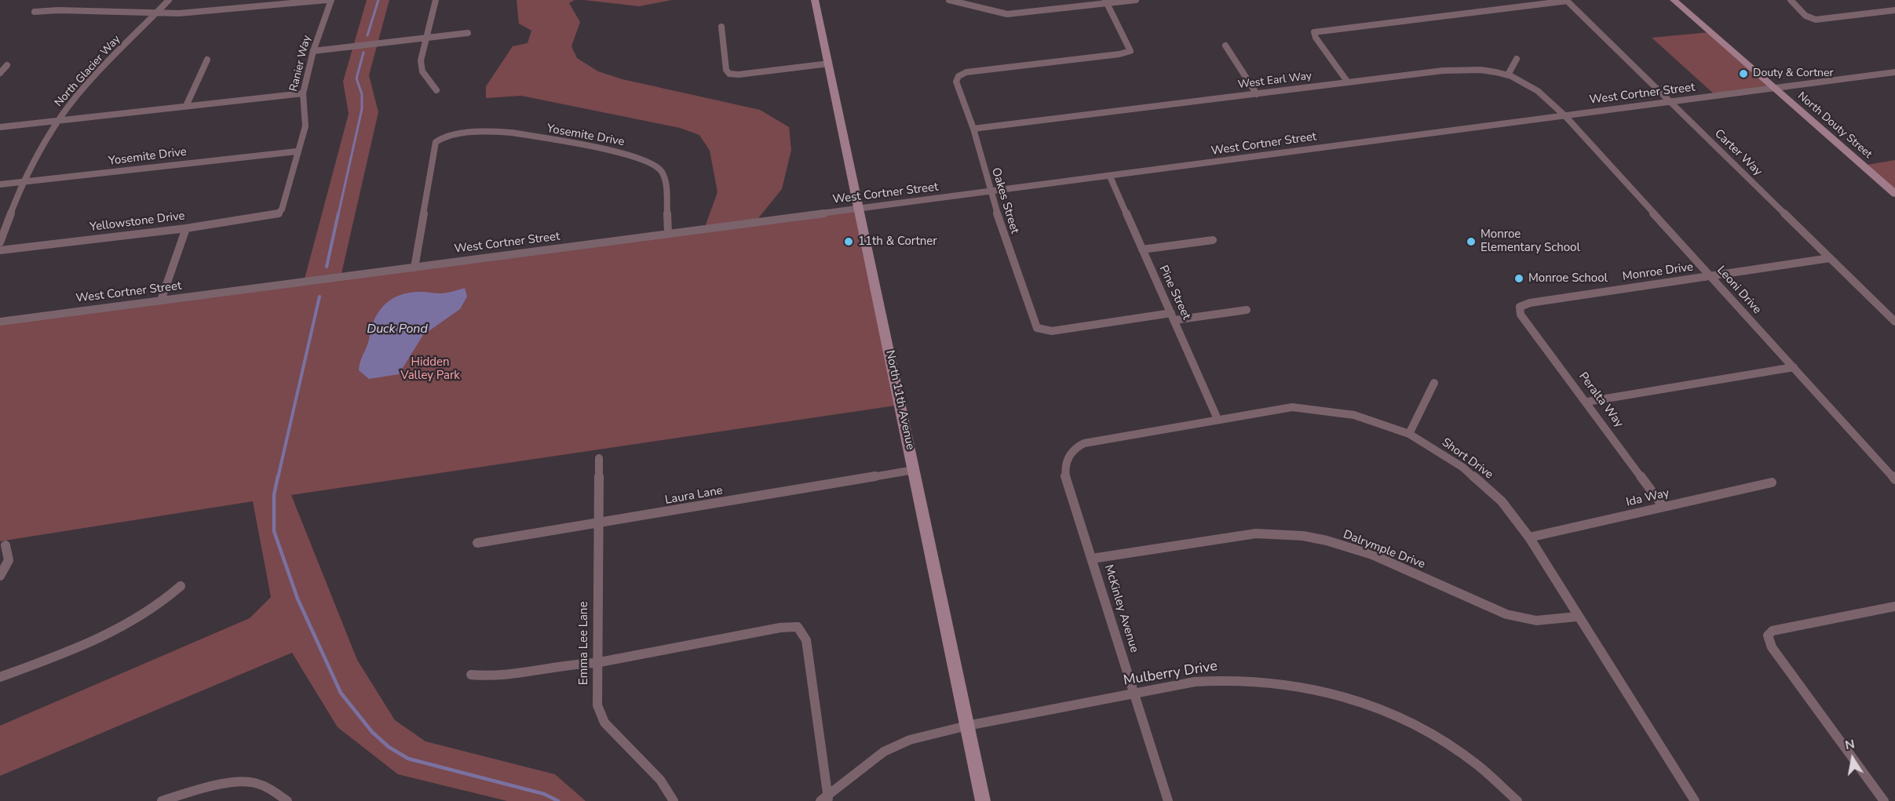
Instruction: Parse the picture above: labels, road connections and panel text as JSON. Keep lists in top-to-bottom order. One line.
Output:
{"streets":{"main road":["North Douty Street","North 11th Avenue"],"street":["Ranier Way","North Glacier Way","West Earl Way","West Cortner Street","Yosemite Drive","Carter Way","Oakes Street","Yellowstone Drive","Monroe Drive","Leoni Drive","Pine Street","Peralta Way","Short Drive","Laura Lane","Ida Way","Dalrymple Drive","McKinley Avenue","Emma Lee Lane","Mulberry Drive"]},"crossings":[["Ranier Way","Yosemite Drive"],["Ranier Way","Yellowstone Drive"],["North Glacier Way","Yosemite Drive"],["West Earl Way","West Cortner Street"],["West Earl Way","Oakes Street"],["West Earl Way","Leoni Drive"],["West Cortner Street","North Douty Street"],["West Cortner Street","Yosemite Drive"],["West Cortner Street","Carter Way"],["West Cortner Street","Oakes Street"],["West Cortner Street","Leoni Drive"],["West Cortner Street","Pine Street"],["West Cortner Street","North 11th Avenue"],["Carter Way","Monroe Drive"],["Oakes Street","Pine Street"],["Monroe Drive","Leoni Drive"],["Monroe Drive","Peralta Way"],["Pine Street","Short Drive"],["North 11th Avenue","Laura Lane"],["North 11th Avenue","Mulberry Drive"],["Peralta Way","Ida Way"],["Short Drive","Ida Way"],["Short Drive","Dalrymple Drive"],["Short Drive","McKinley Avenue"],["Laura Lane","Emma Lee Lane"],["Dalrymple Drive","McKinley Avenue"],["McKinley Avenue","Mulberry Drive"]],"water":["Duck Pond"],"parks":["Hidden Valley Park"],"places":["Douty & Cortner","11th & Cortner","Monroe Elementary School","Monroe School"],"north":"top"}
